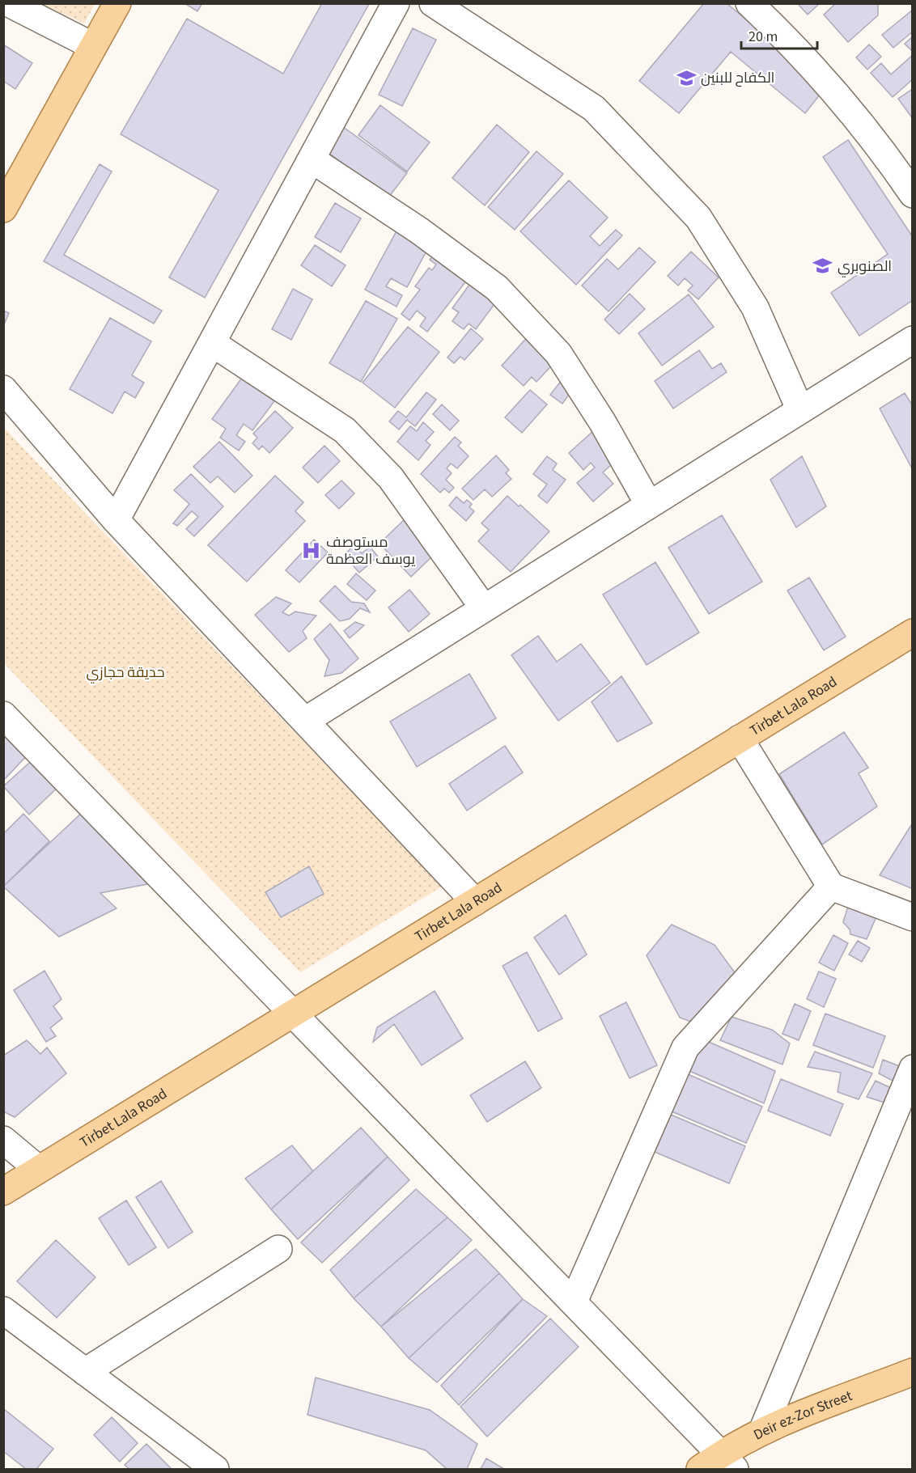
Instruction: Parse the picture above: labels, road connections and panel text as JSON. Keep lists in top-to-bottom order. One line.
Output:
{"streets":{"main road":["Tirbet Lala Road","Deir ez-Zor Street"]},"parks":["حديقة حجازي"],"places":{"school or university":["الكفاح للبنين","الصنوبري"],"hospital":["مستوصف يوسف العظمة"]},"scale_bar":"20 m"}
